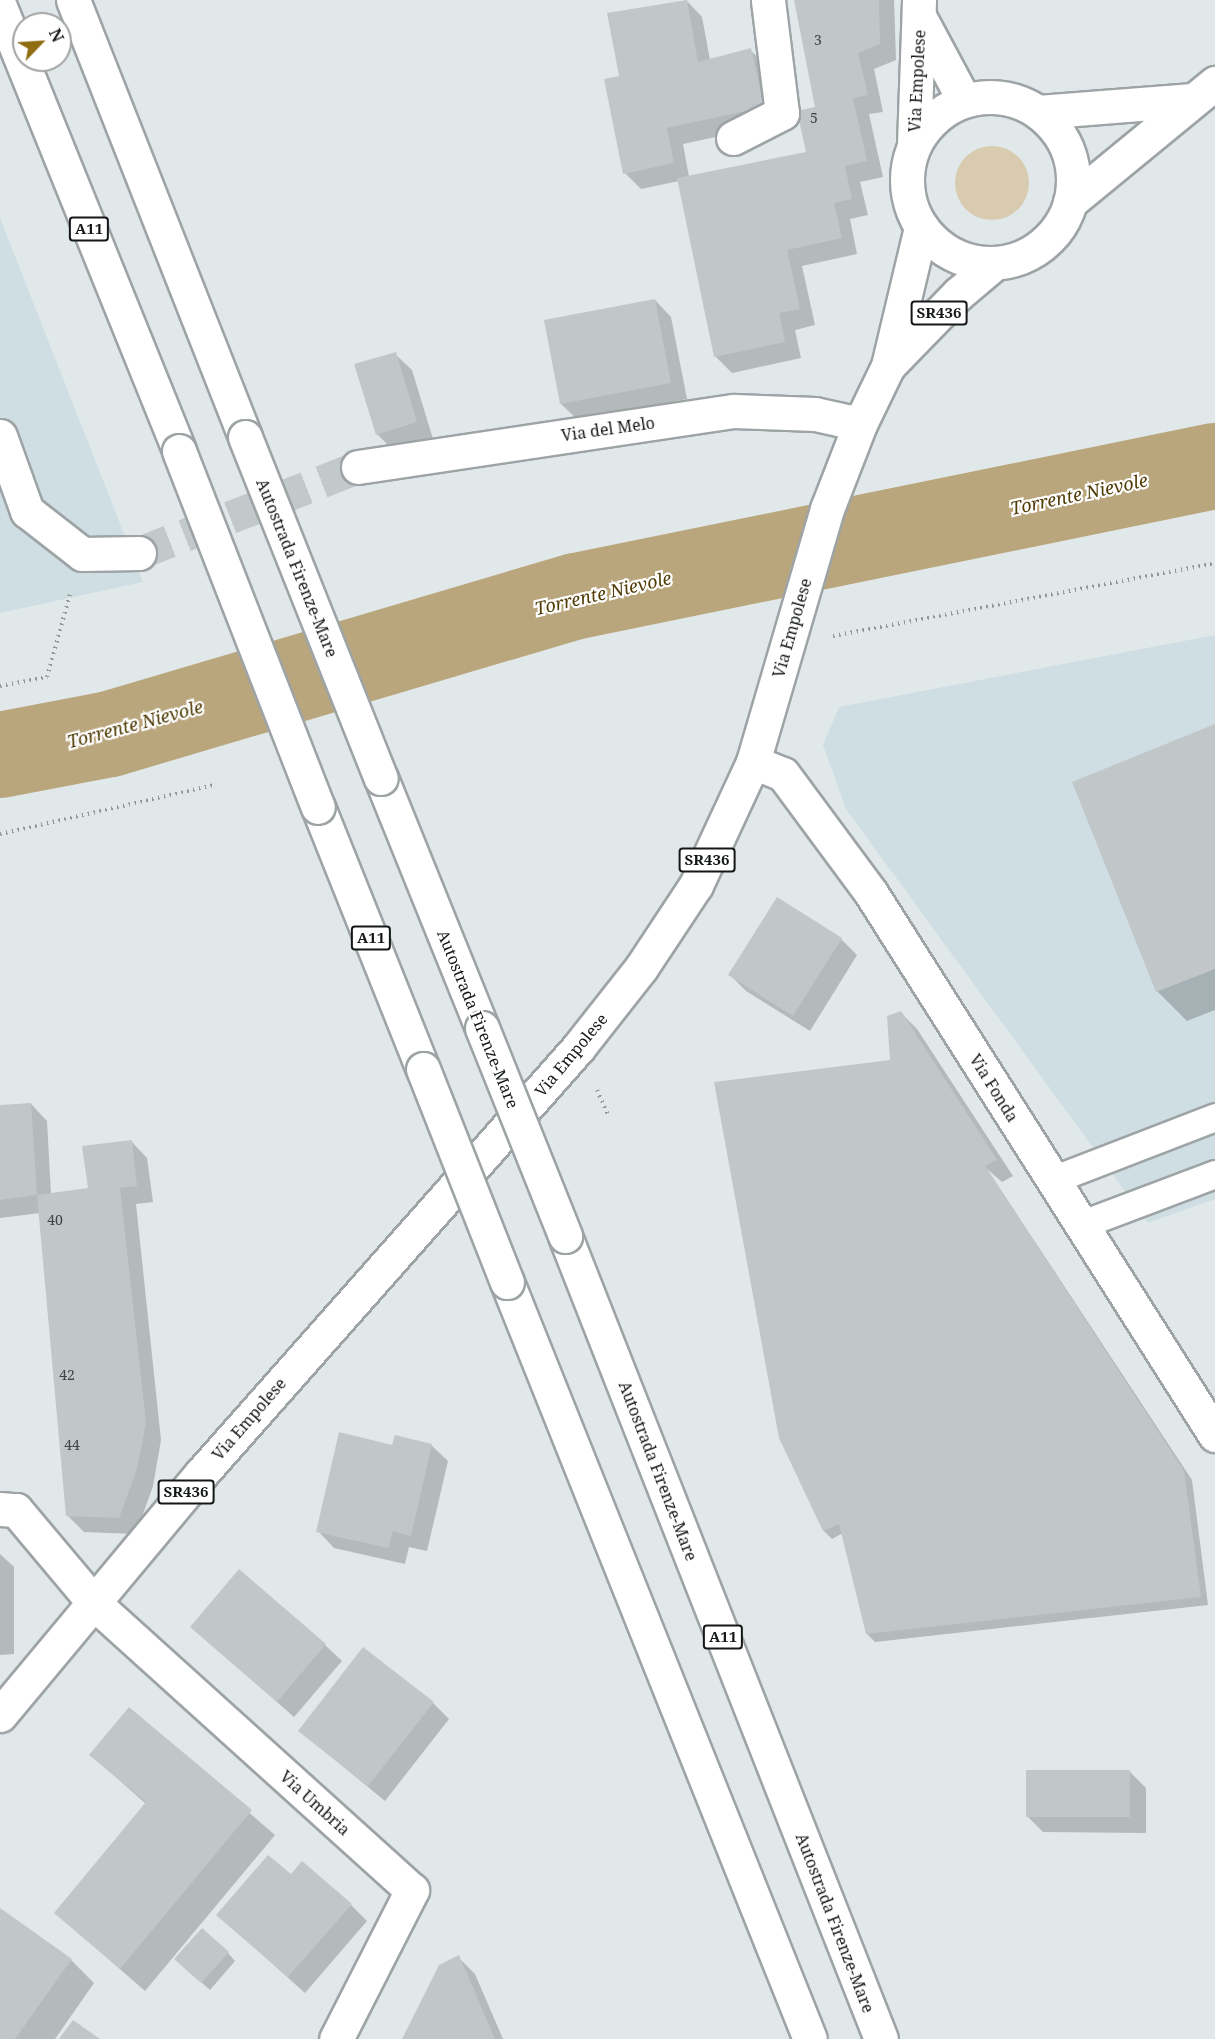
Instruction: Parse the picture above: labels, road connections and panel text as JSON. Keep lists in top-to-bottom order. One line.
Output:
{"streets":{"main road":["Via Empolese","A11","SR436","Via del Melo","Autostrada Firenze-Mare","Via Fonda","Via Umbria"]},"crossings":[["Via Empolese","Via del Melo"],["Via Empolese","Via Fonda"],["Via Empolese","Via Umbria"]],"water":["Torrente Nievole"],"house_numbers":["3","5","40","42","44"],"north":"top right"}
